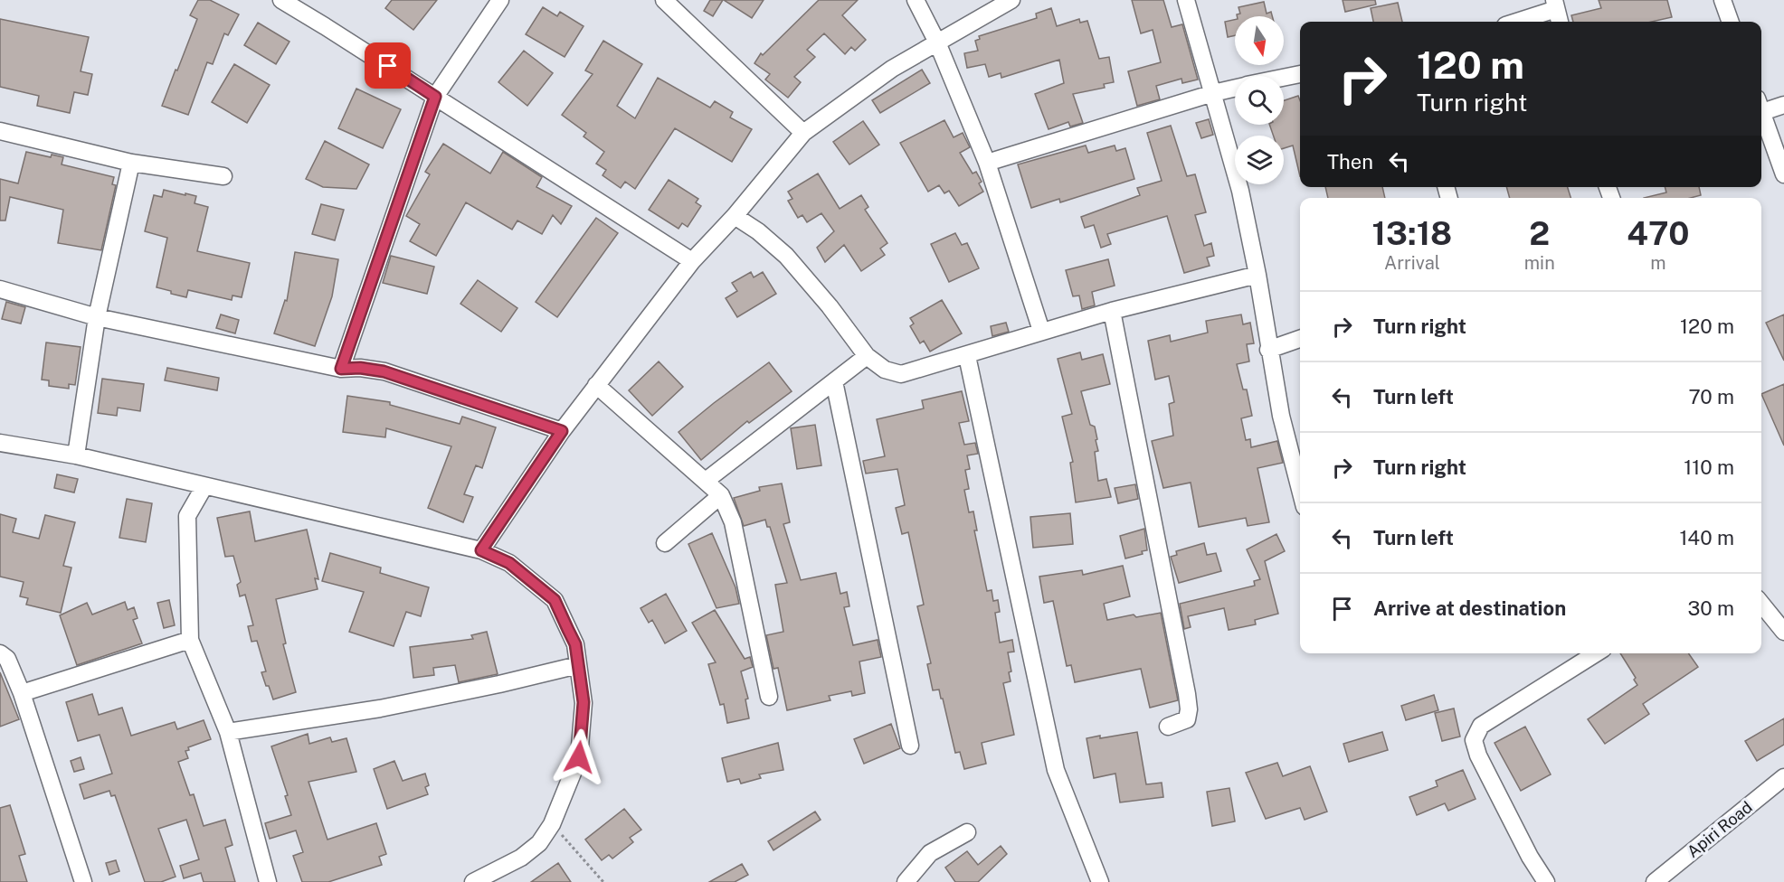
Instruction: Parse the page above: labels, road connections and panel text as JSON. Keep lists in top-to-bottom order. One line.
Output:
{"streets":{"street":["Apiri Road"]},"north":"bottom","page":{"turn":["120 m","Turn right"],"then":"Then","eta":["13:18","Arrival","2","min","470","m"],"list":[{"name":"Turn right","value":"120 m"},{"name":"Turn left","value":"70 m"},{"name":"Turn right","value":"110 m"},{"name":"Turn left","value":"140 m"},{"name":"Arrive at destination","value":"30 m"}]}}
